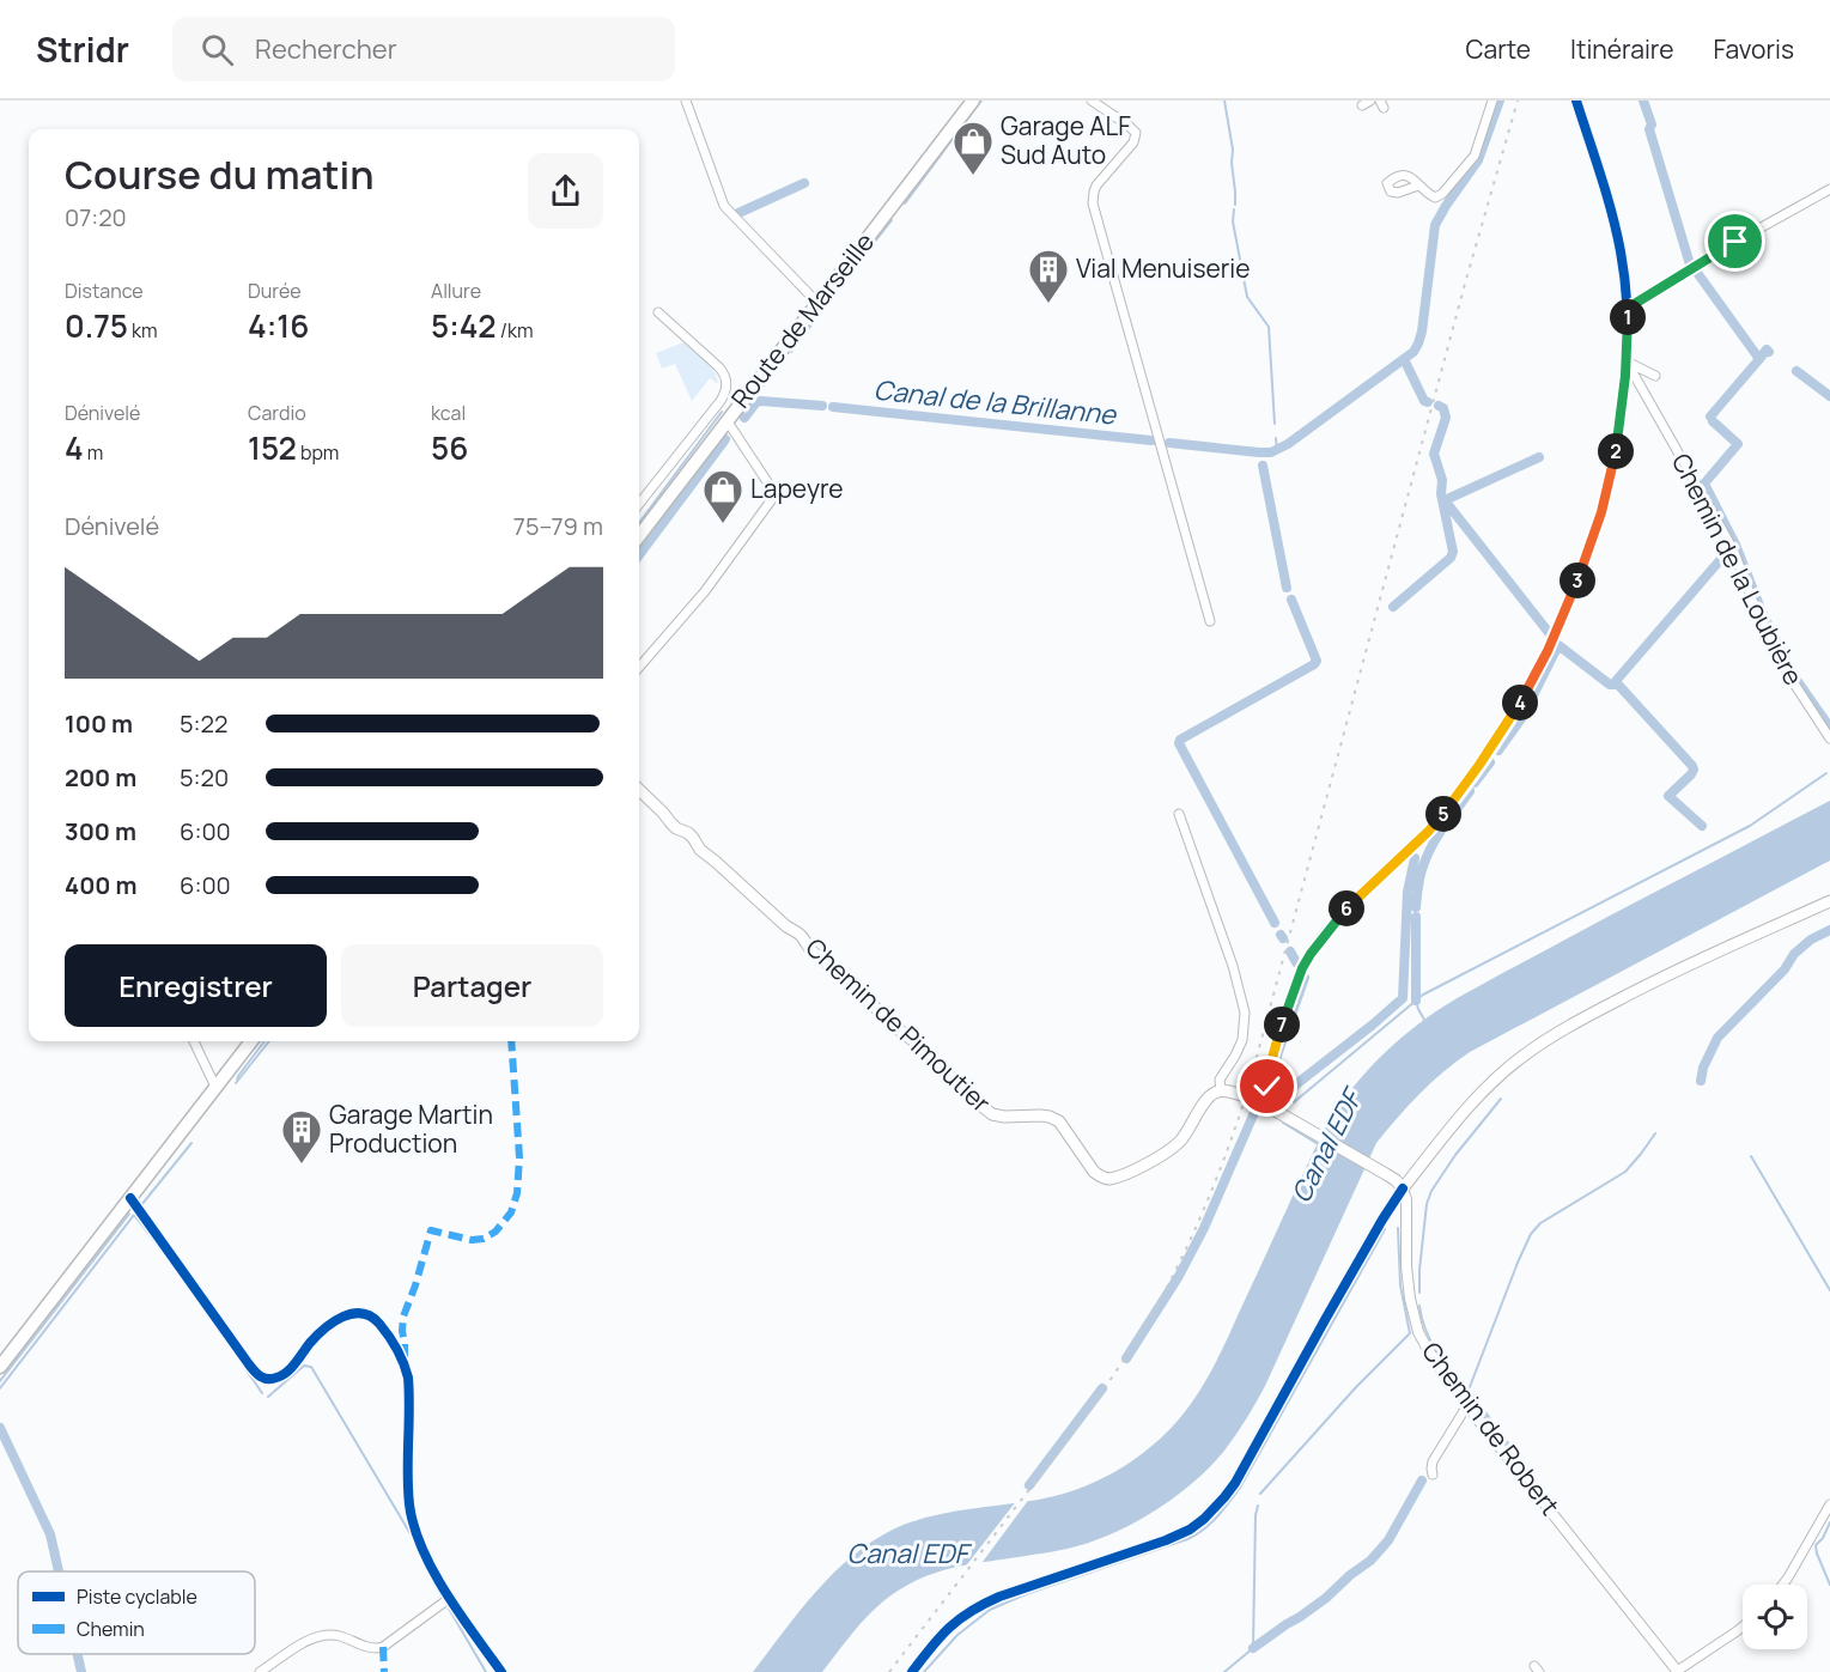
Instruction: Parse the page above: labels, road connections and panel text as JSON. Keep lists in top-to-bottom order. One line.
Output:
{"streets":{"main road":["Route de Marseille","Chemin de Pimoutier"],"street":["Chemin de la Loubière","Chemin de Robert"]},"water":["Canal de la Brillanne","Canal EDF"],"places":{"shop":["Garage ALF Sud Auto","Lapeyre"],"building":["Vial Menuiserie","Garage Martin Production"]},"legend":["Piste cyclable","Chemin"],"page":{"header":"Stridr","search":"Rechercher","nav":["Carte","Itinéraire","Favoris"],"heading":["Course du matin","07:20"],"stats":[["Distance","0.75 km"],["Durée","4:16"],["Allure","5:42 /km"],["Dénivelé","4 m"],["Cardio","152 bpm"],["kcal","56"]],"pins":["1","2","3","4","5","6","7"],"chart":["Dénivelé","75–79 m"],"list":[{"name":"100 m","note":"5:22"},{"name":"200 m","note":"5:20"},{"name":"300 m","note":"6:00"},{"name":"400 m","note":"6:00"}],"buttons":["Enregistrer","Partager"]}}
